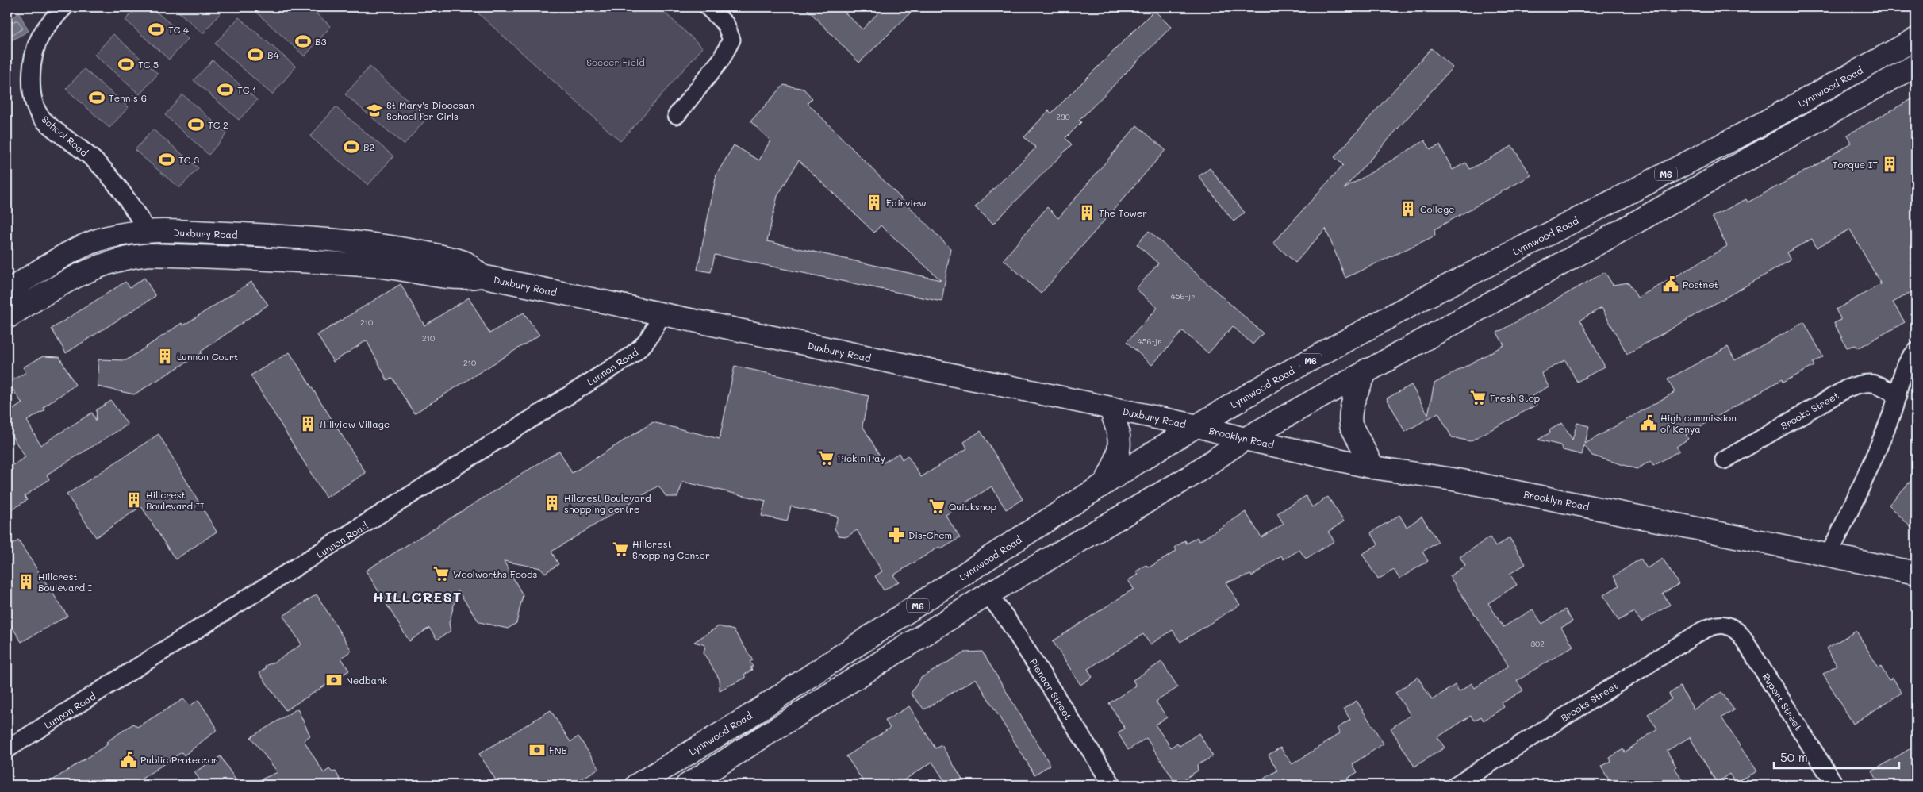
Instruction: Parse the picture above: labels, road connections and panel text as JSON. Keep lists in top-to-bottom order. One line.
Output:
{"streets":{"main road":["Lynnwood Road","M6","Duxbury Road","Brooklyn Road"],"street":["School Road","Lunnon Road","Brooks Street","Pienaar Street","Rupert Street"]},"crossings":[["Lynnwood Road","Duxbury Road"],["Lynnwood Road","Brooklyn Road"],["School Road","Duxbury Road"],["Duxbury Road","Lunnon Road"],["Duxbury Road","Brooklyn Road"],["Brooks Street","Rupert Street"]],"districts":["HILLCREST"],"parks":["Soccer Field"],"places":{"sports":["TC 4","B3","B4","TC 5","TC 1","Tennis 6","TC 2","B2","TC 3"],"school or university":["St Mary's Diocesan School for Girls"],"building":["Torque IT","Fairview","College","The Tower","Lunnon Court","Hillview Village","Hillcrest Boulevard II","Hilcrest Boulevard shopping centre","Hillcrest Boulevard I"],"public building":["Postnet","High commission of Kenya","Public Protector"],"supermarket":["Fresh Stop","Pick n Pay","Quickshop","Hillcrest Shopping Center","Woolworths Foods"],"pharmacy":["Dis-Chem"],"bank":["Nedbank","FNB"]},"house_numbers":["230","456-jr","210","210","456-jr","210","302"],"scale_bar":"50 m"}
